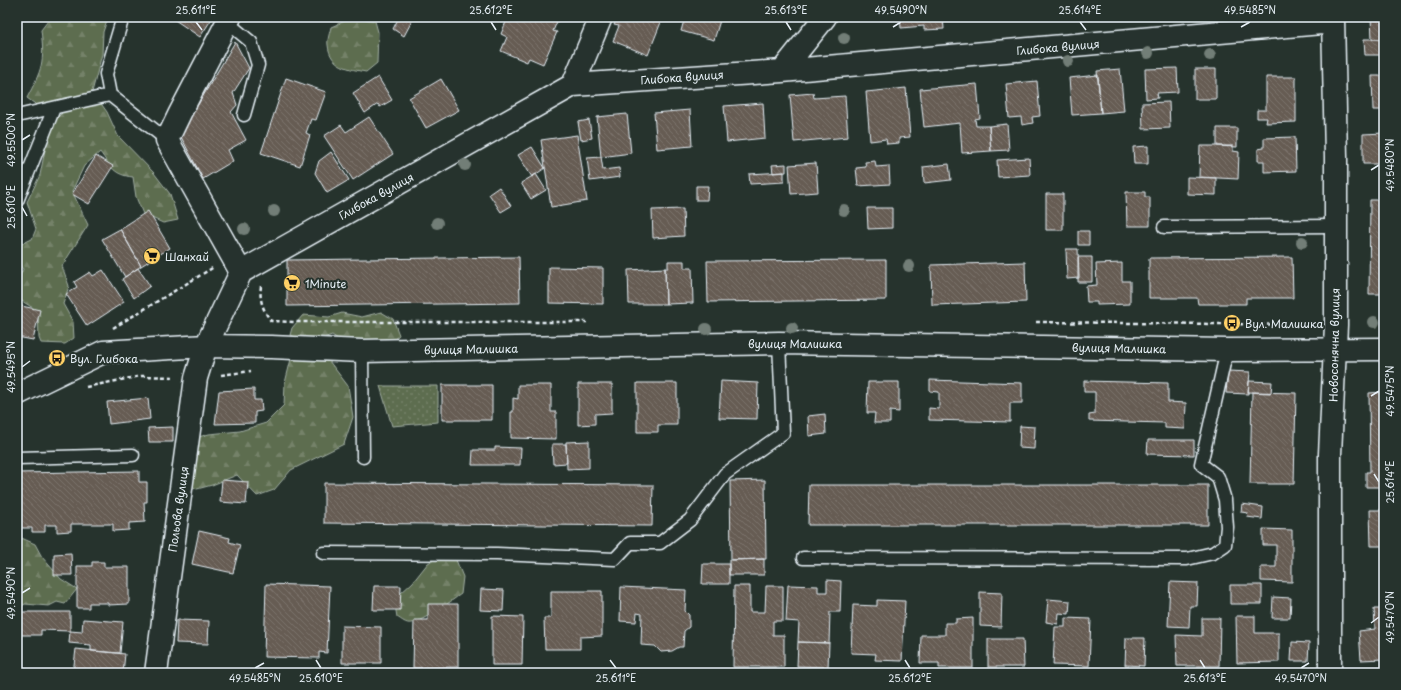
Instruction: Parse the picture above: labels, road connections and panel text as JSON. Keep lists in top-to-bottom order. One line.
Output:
{"streets":{"street":["Глибока вулиця","вулиця Малишка","Новосонячна вулиця","Польова вулиця"]},"crossings":[["Глибока вулиця","Новосонячна вулиця"],["вулиця Малишка","Новосонячна вулиця"],["вулиця Малишка","Польова вулиця"]],"places":{"supermarket":["Шанхай","1Minute"],"bus stop":["Вул. Малишка","Вул. Глибока"]},"coordinates":["25.611°E","25.612°E","25.613°E","49.5490°N","25.614°E","49.5485°N","49.5500°N","49.5480°N","25.610°E","49.5495°N","49.5475°N","49.5470°N"]}
